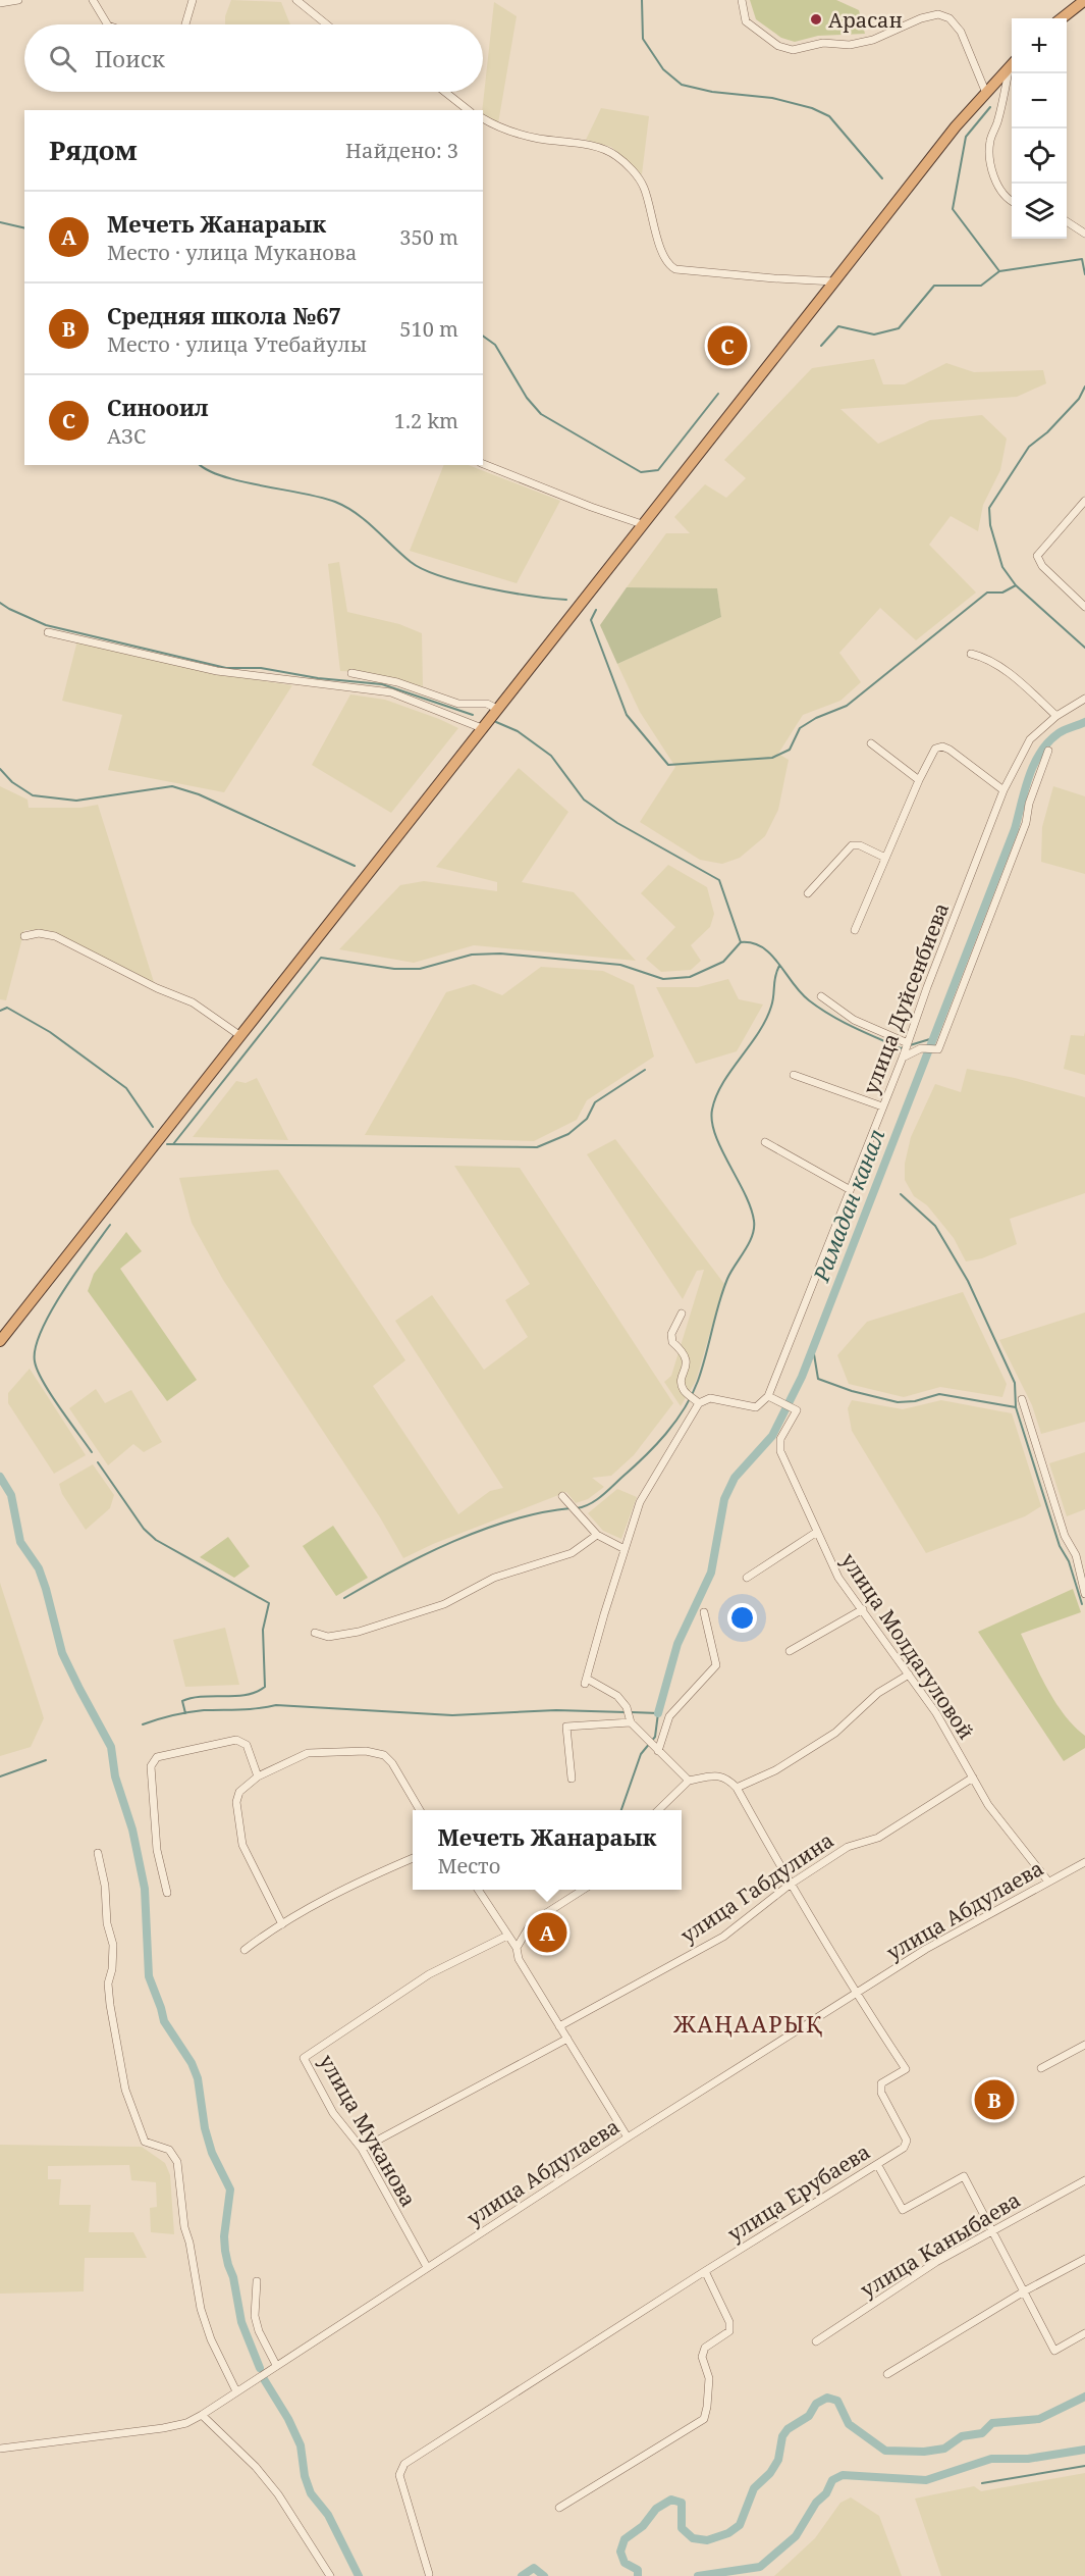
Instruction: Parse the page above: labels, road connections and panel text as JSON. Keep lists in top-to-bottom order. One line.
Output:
{"streets":{"street":["улица Дуйсенбиева","улица Молдагуловой","улица Габдулина","улица Абдулаева","улица Муканова","улица Ерубаева","улица Каныбаева"]},"crossings":[["улица Дуйсенбиева","улица Молдагуловой"],["улица Молдагуловой","улица Габдулина"],["улица Молдагуловой","улица Абдулаева"],["улица Габдулина","улица Ерубаева"],["улица Абдулаева","улица Муканова"],["улица Абдулаева","улица Ерубаева"]],"districts":["ЖАҢААРЫҚ"],"water":["Рамадан канал"],"places":["Арасан"],"page":{"map_buttons":["+","−"],"search":"Поиск","heading":["Рядом","Найдено: 3"],"list":[{"mark":"A","name":"Мечеть Жанараык","note":"Место · улица Муканова","value":"350 m"},{"mark":"B","name":"Средняя школа №67","note":"Место · улица Утебайулы","value":"510 m"},{"mark":"C","name":"Синооил","note":"АЗС","value":"1.2 km"}],"pins":["C","A","B"],"popup":["Мечеть Жанараык","Место"]}}
